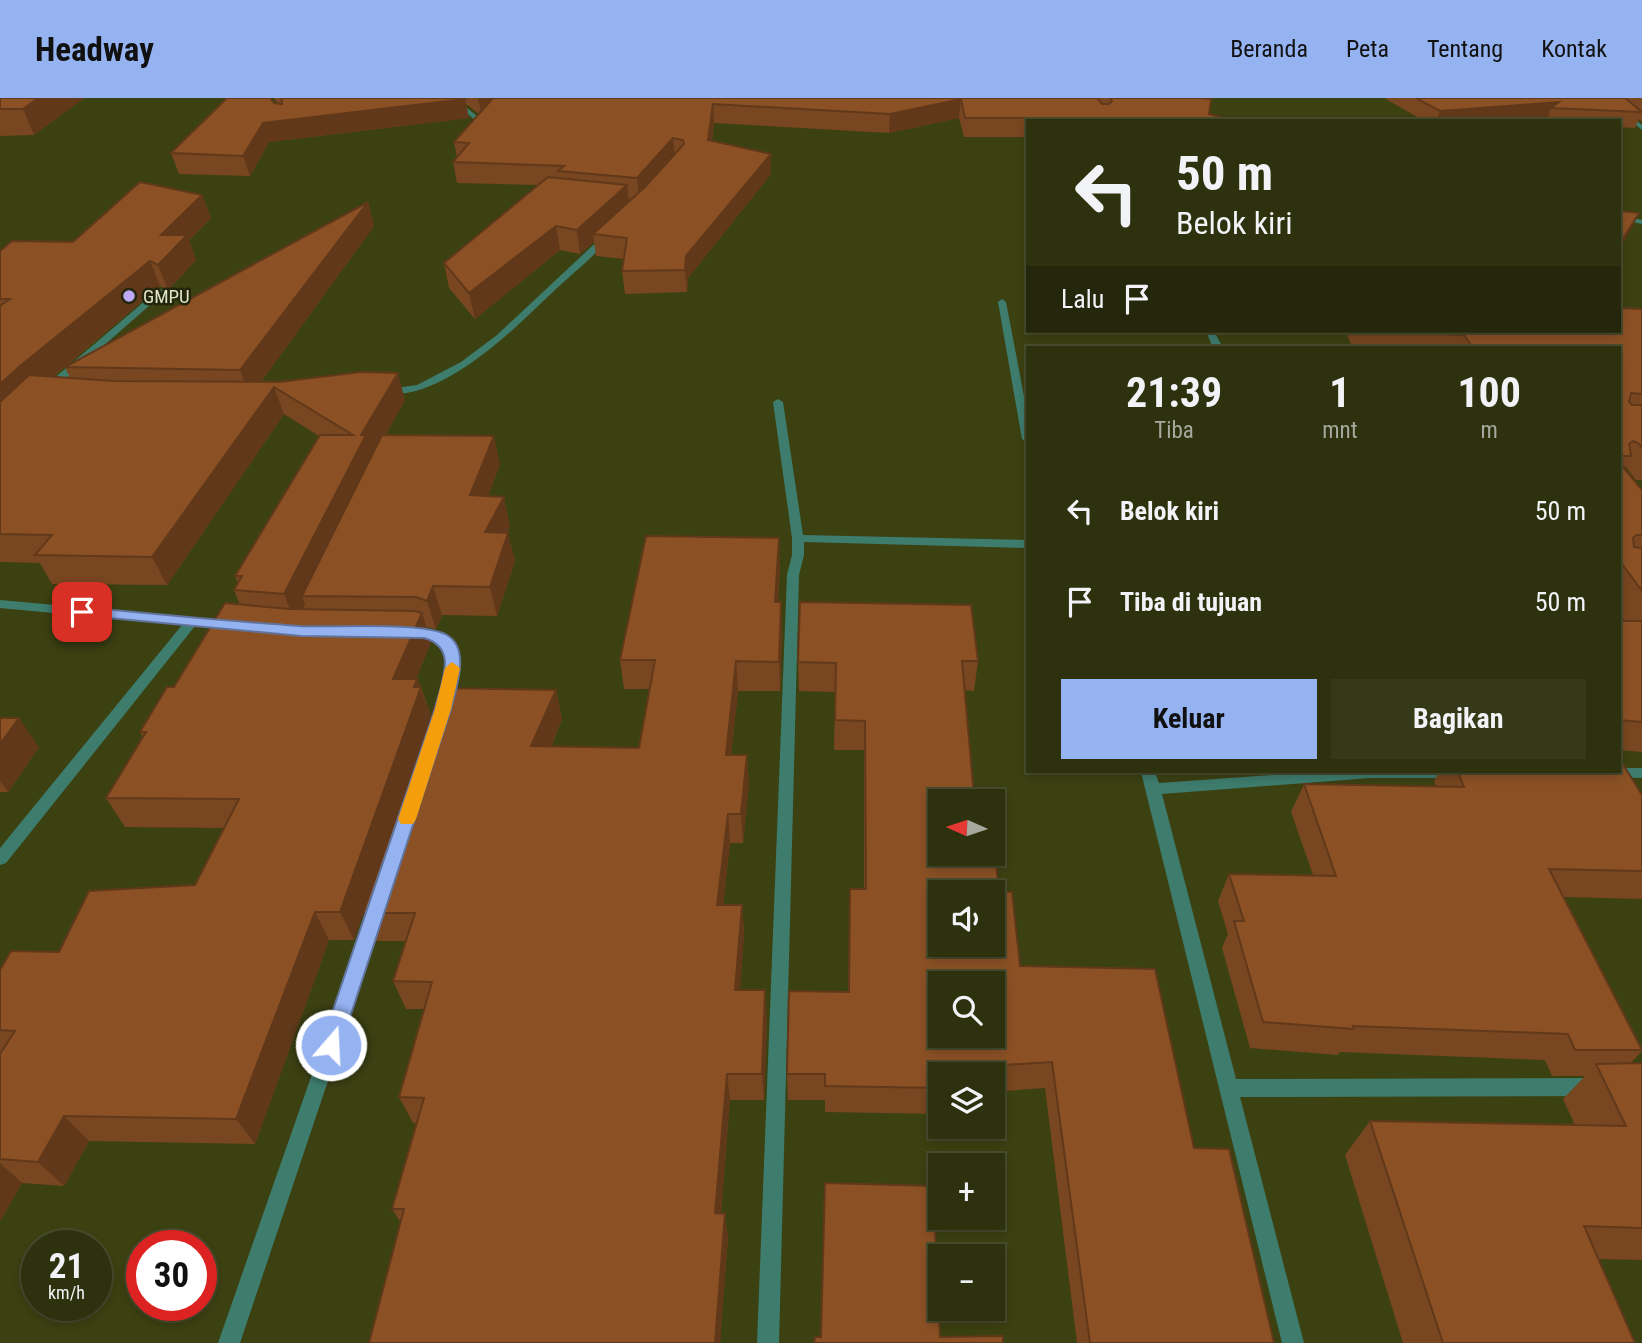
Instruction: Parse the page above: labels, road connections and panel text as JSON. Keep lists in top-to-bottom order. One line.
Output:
{"places":["GMPU"],"north":"left","page":{"header":"Headway","nav":["Beranda","Peta","Tentang","Kontak"],"turn":["50 m","Belok kiri"],"then":"Lalu","eta":["21:39","Tiba","1","mnt","100","m"],"list":[{"name":"Belok kiri","value":"50 m"},{"name":"Tiba di tujuan","value":"50 m"}],"buttons":["Keluar","Bagikan"],"map_buttons":["+","−"],"speed":"21 km/h","limit":"30"}}
